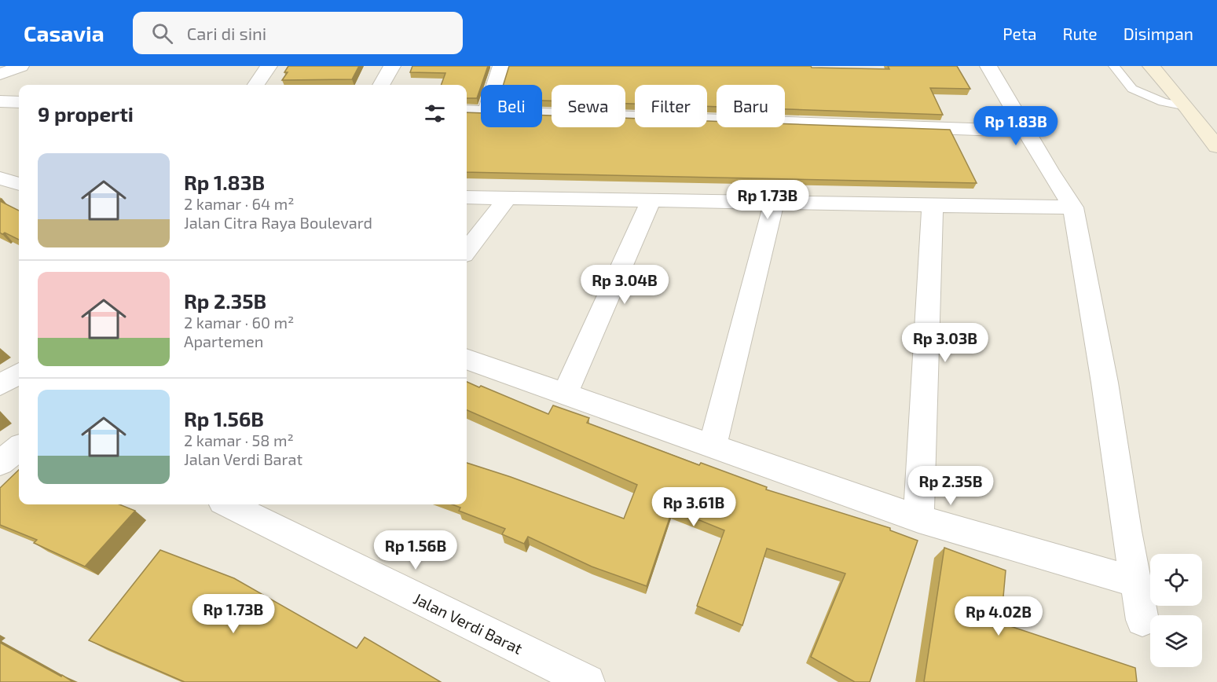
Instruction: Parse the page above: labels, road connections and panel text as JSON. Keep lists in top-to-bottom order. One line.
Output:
{"streets":{"street":["Jalan Verdi Barat"]},"page":{"header":"Casavia","search":"Cari di sini","nav":["Peta","Rute","Disimpan"],"chip":["Beli","Sewa","Filter","Baru"],"heading":"9 properti","price":["Rp 1.83B","Rp 1.73B","Rp 3.04B","Rp 3.03B","Rp 2.35B","Rp 3.61B","Rp 1.56B","Rp 1.73B","Rp 4.02B"],"list":[{"name":"Rp 1.83B","note":"2 kamar · 64 m² · Jalan Citra Raya Boulevard"},{"name":"Rp 2.35B","note":"2 kamar · 60 m² · Apartemen"},{"name":"Rp 1.56B","note":"2 kamar · 58 m² · Jalan Verdi Barat"}]}}
